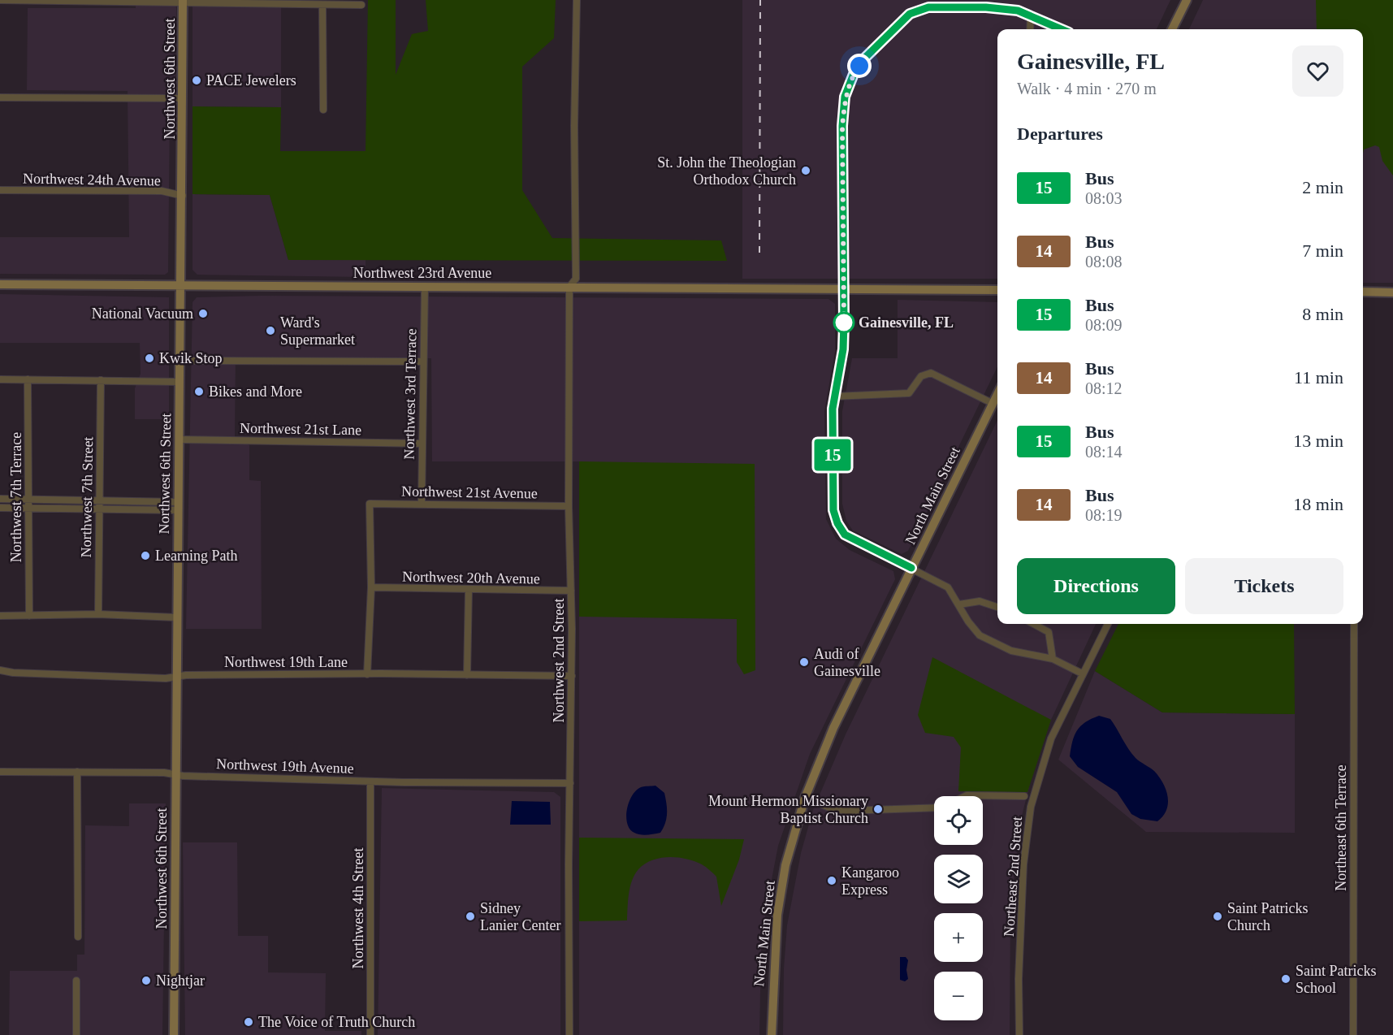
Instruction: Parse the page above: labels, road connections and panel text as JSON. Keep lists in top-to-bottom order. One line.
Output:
{"streets":{"main road":["Northwest 6th Street","Northwest 23rd Avenue","North Main Street"],"street":["Northwest 24th Avenue","Northwest 3rd Terrace","Northwest 21st Lane","Northwest 21st Avenue","Northwest 7th Terrace","Northwest 7th Street","Northwest 20th Avenue","Northwest 2nd Street","Northwest 19th Lane","Northwest 19th Avenue","Northeast 6th Terrace","Northeast 2nd Street","Northwest 4th Street"]},"crossings":[["Northwest 6th Street","Northwest 24th Avenue"],["Northwest 6th Street","Northwest 23rd Avenue"],["Northwest 6th Street","Northwest 21st Lane"],["Northwest 6th Street","Northwest 19th Lane"],["Northwest 6th Street","Northwest 19th Avenue"],["Northwest 23rd Avenue","Northwest 3rd Terrace"],["Northwest 23rd Avenue","Northwest 2nd Street"],["Northwest 3rd Terrace","Northwest 21st Lane"],["Northwest 3rd Terrace","Northwest 21st Avenue"],["Northwest 21st Avenue","Northwest 20th Avenue"],["Northwest 21st Avenue","Northwest 2nd Street"],["Northwest 20th Avenue","Northwest 2nd Street"],["Northwest 2nd Street","Northwest 19th Lane"],["Northwest 2nd Street","Northwest 19th Avenue"],["Northwest 19th Avenue","Northwest 4th Street"]],"places":["PACE Jewelers","St. John the Theologian Orthodox Church","National Vacuum","Gainesville, FL","Ward's Supermarket","Kwik Stop","Bikes and More","Learning Path","Audi of Gainesville","Mount Hermon Missionary Baptist Church","Kangaroo Express","Sidney Lanier Center","Saint Patricks Church","Saint Patricks School","Nightjar","The Voice of Truth Church"],"lines":["bus line 15"],"page":{"on_map":"15","heading":[["Gainesville, FL","Walk · 4 min · 270 m"],"Departures"],"list":[{"mark":"15","name":"Bus","note":"08:03","value":"2 min"},{"mark":"14","name":"Bus","note":"08:08","value":"7 min"},{"mark":"15","name":"Bus","note":"08:09","value":"8 min"},{"mark":"14","name":"Bus","note":"08:12","value":"11 min"},{"mark":"15","name":"Bus","note":"08:14","value":"13 min"},{"mark":"14","name":"Bus","note":"08:19","value":"18 min"}],"buttons":["Directions","Tickets"],"map_buttons":["+","−"]}}
